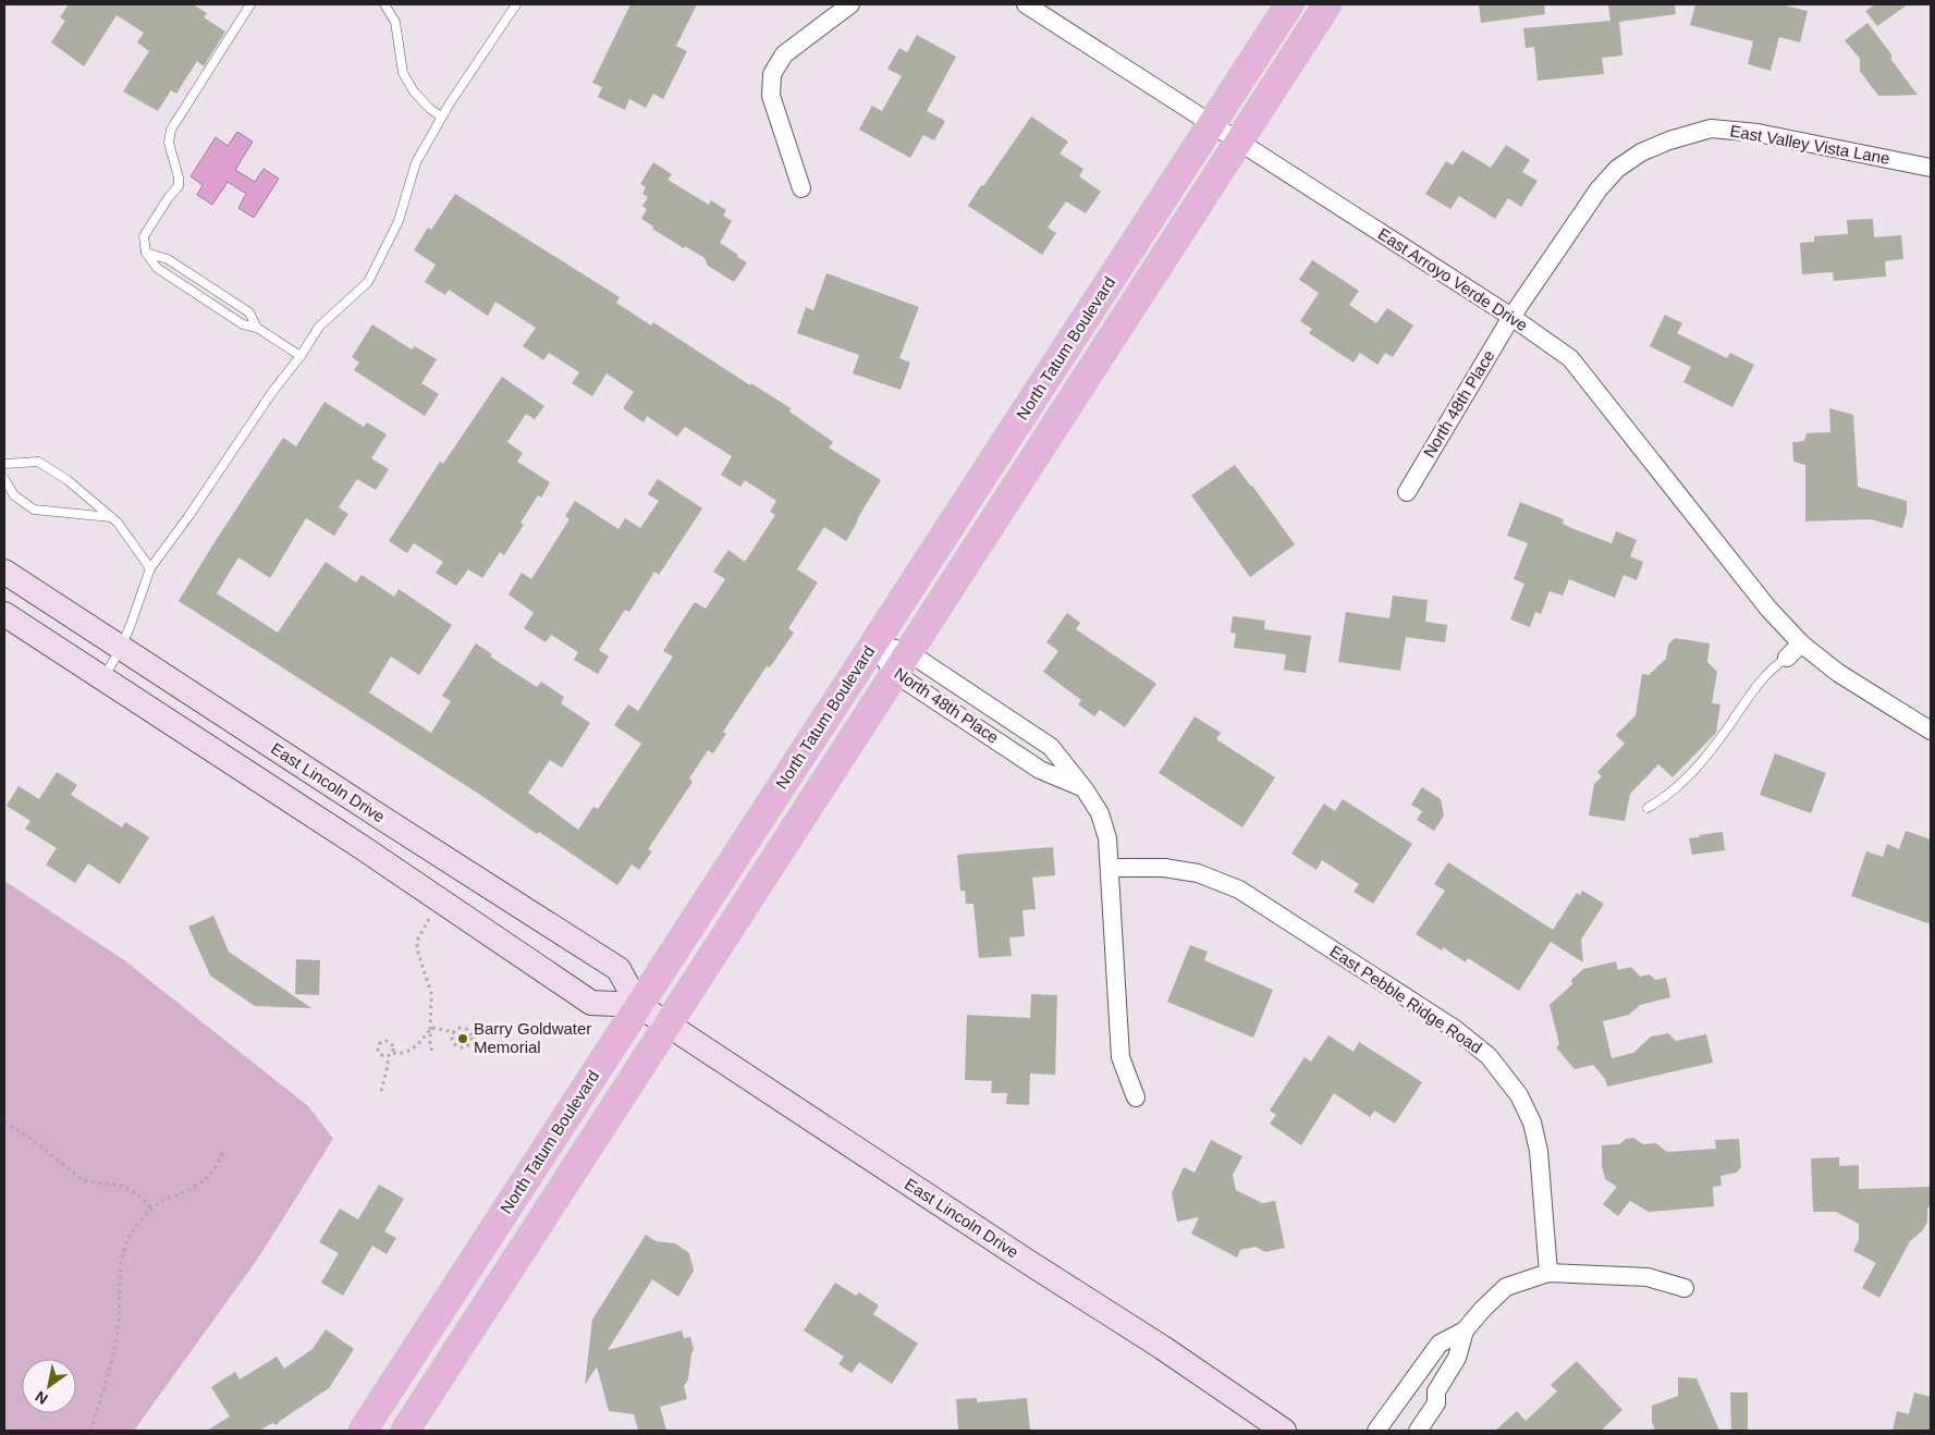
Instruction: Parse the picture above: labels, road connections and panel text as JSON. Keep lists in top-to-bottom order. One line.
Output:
{"streets":{"main road":["North Tatum Boulevard","East Lincoln Drive"],"street":["East Valley Vista Lane","East Arroyo Verde Drive","North 48th Place","East Pebble Ridge Road"]},"crossings":[["East Valley Vista Lane","East Arroyo Verde Drive"],["East Valley Vista Lane","North 48th Place"],["East Arroyo Verde Drive","North Tatum Boulevard"],["East Arroyo Verde Drive","North 48th Place"],["North Tatum Boulevard","North 48th Place"],["North Tatum Boulevard","East Lincoln Drive"],["North 48th Place","East Pebble Ridge Road"]],"places":["Barry Goldwater Memorial"],"north":"bottom left"}
